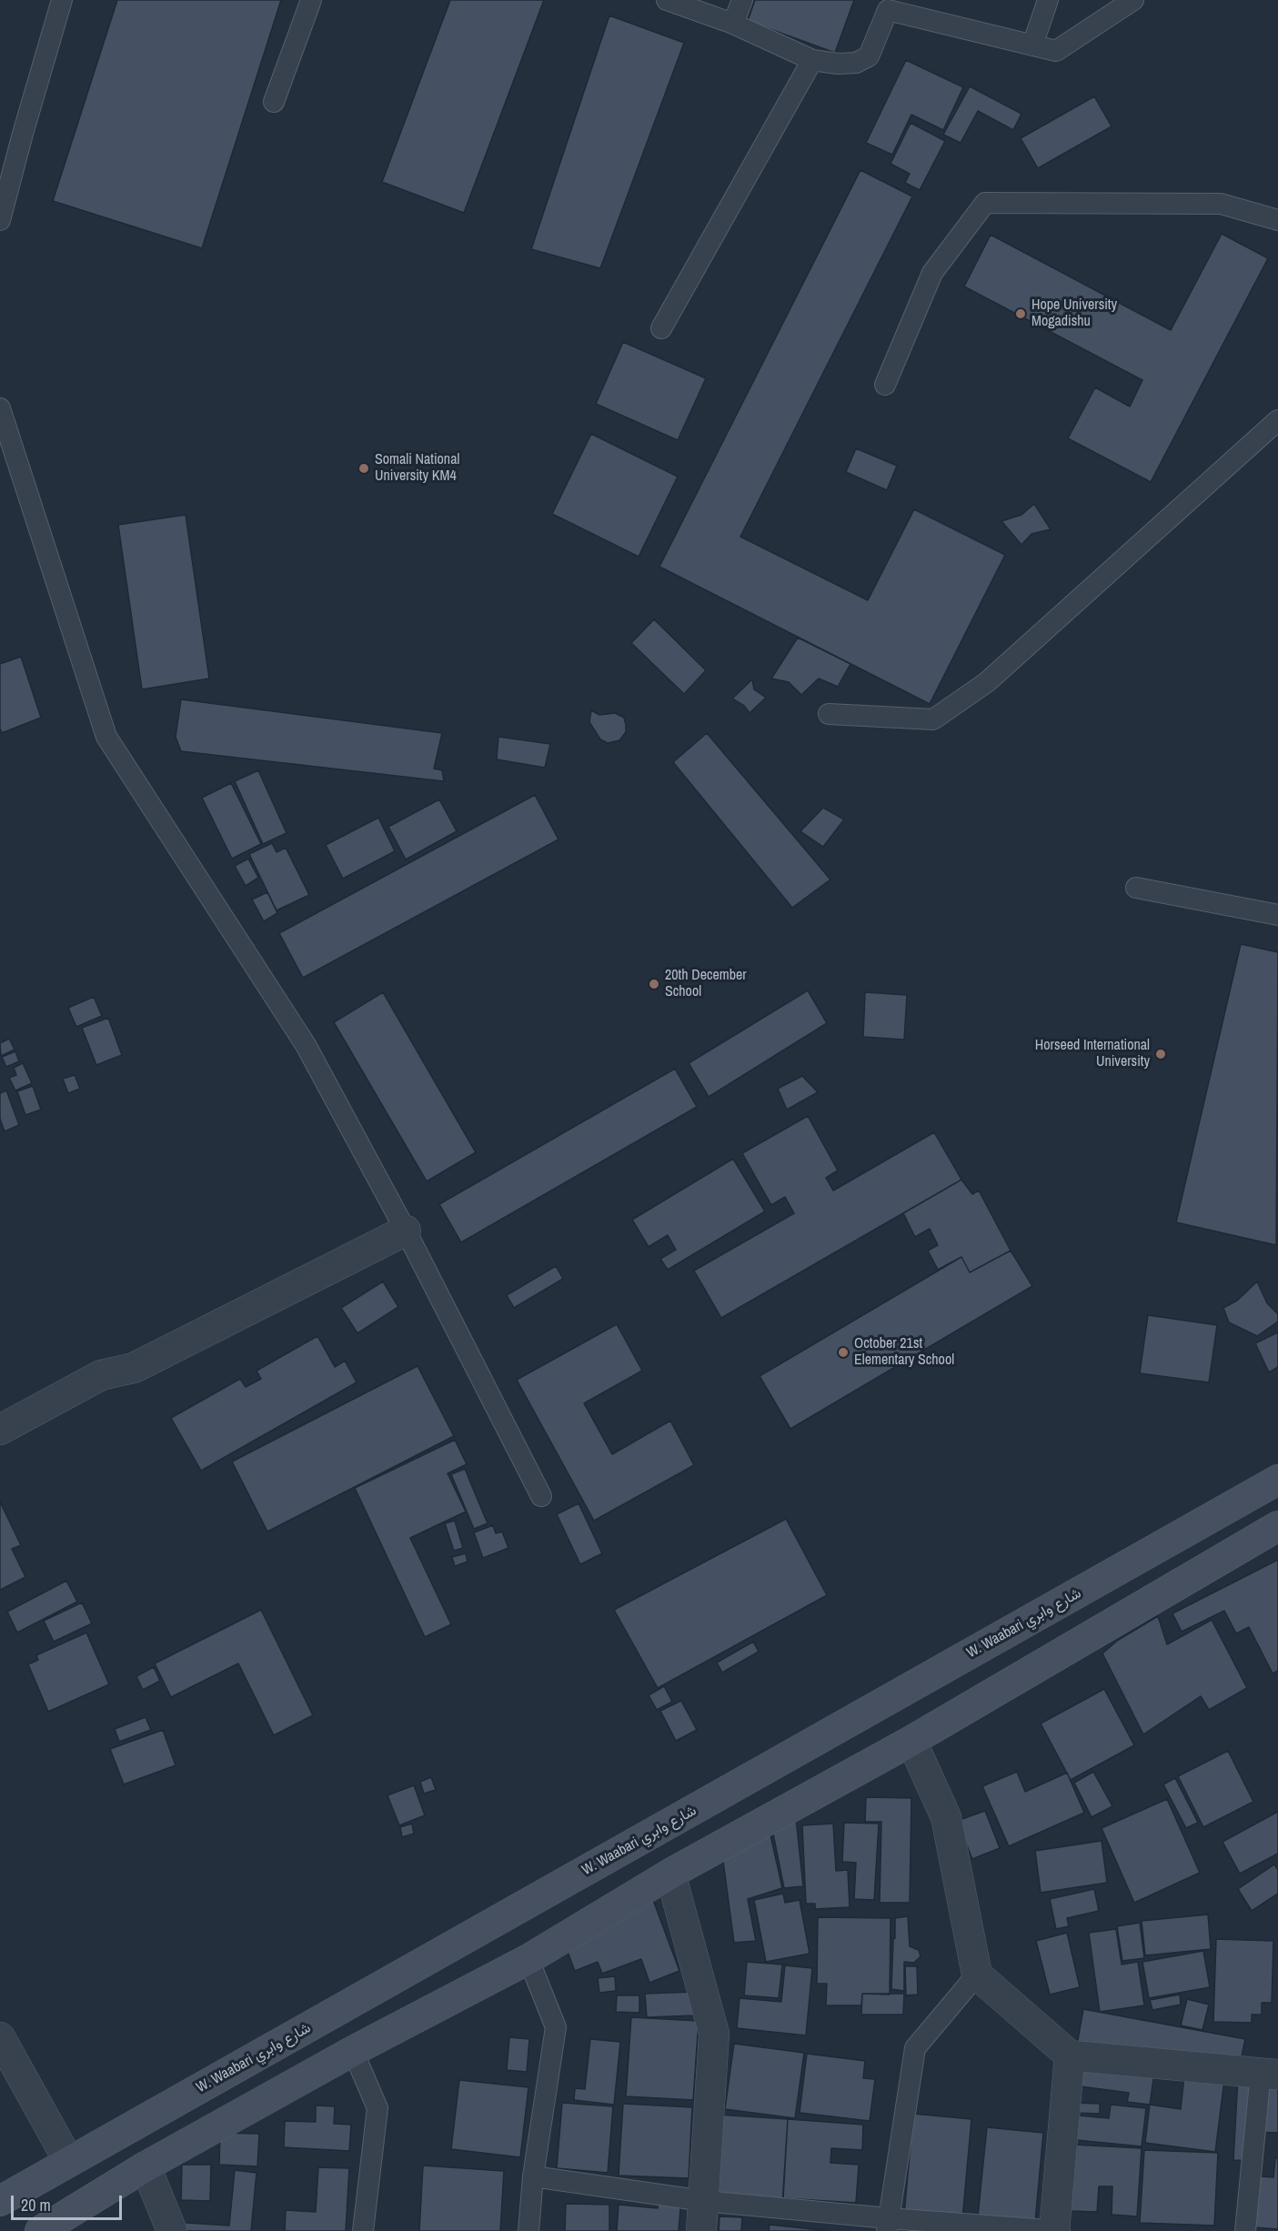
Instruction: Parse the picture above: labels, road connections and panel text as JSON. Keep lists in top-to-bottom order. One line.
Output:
{"streets":{"main road":["W. Waabari شارع وابري"]},"places":["Hope University Mogadishu","Somali National University KM4","20th December School","Horseed International University","October 21st Elementary School"],"scale_bar":"20 m"}
